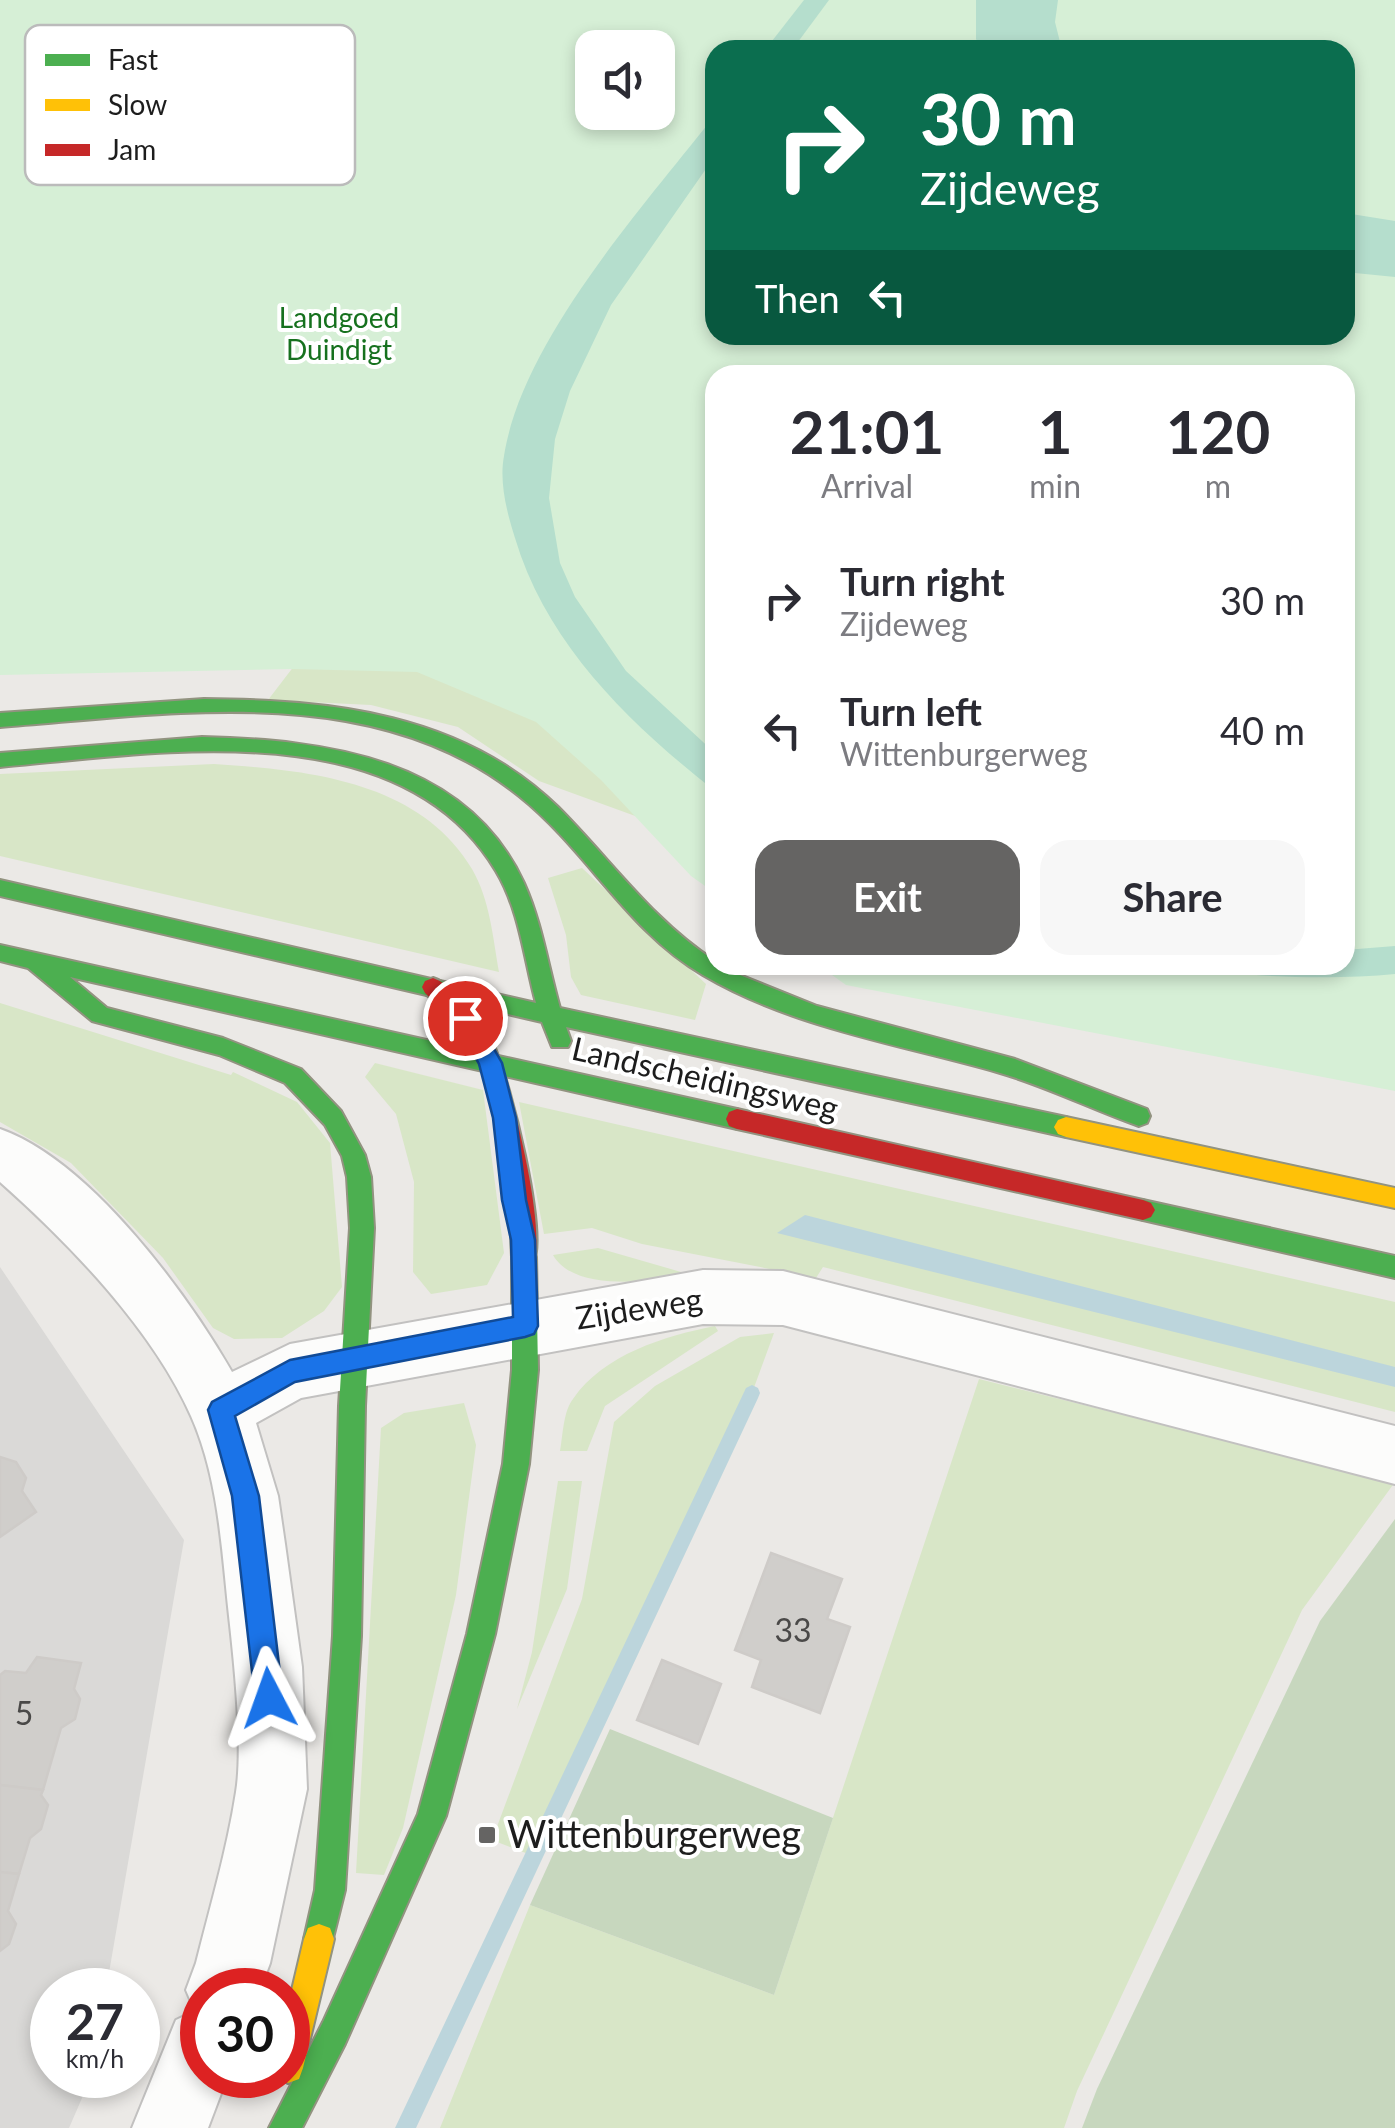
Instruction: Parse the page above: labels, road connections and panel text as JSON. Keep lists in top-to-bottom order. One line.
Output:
{"streets":{"main road":["Landscheidingsweg"],"street":["Zijdeweg"]},"parks":["Landgoed Duindigt"],"places":{"transit":["Wittenburgerweg"]},"house_numbers":["33","5"],"legend":["Fast","Slow","Jam"],"page":{"turn":["30 m","Zijdeweg"],"then":"Then","eta":["21:01","Arrival","1","min","120","m"],"list":[{"name":"Turn right","note":"Zijdeweg","value":"30 m"},{"name":"Turn left","note":"Wittenburgerweg","value":"40 m"}],"buttons":["Exit","Share"],"speed":"27 km/h","limit":"30"}}
